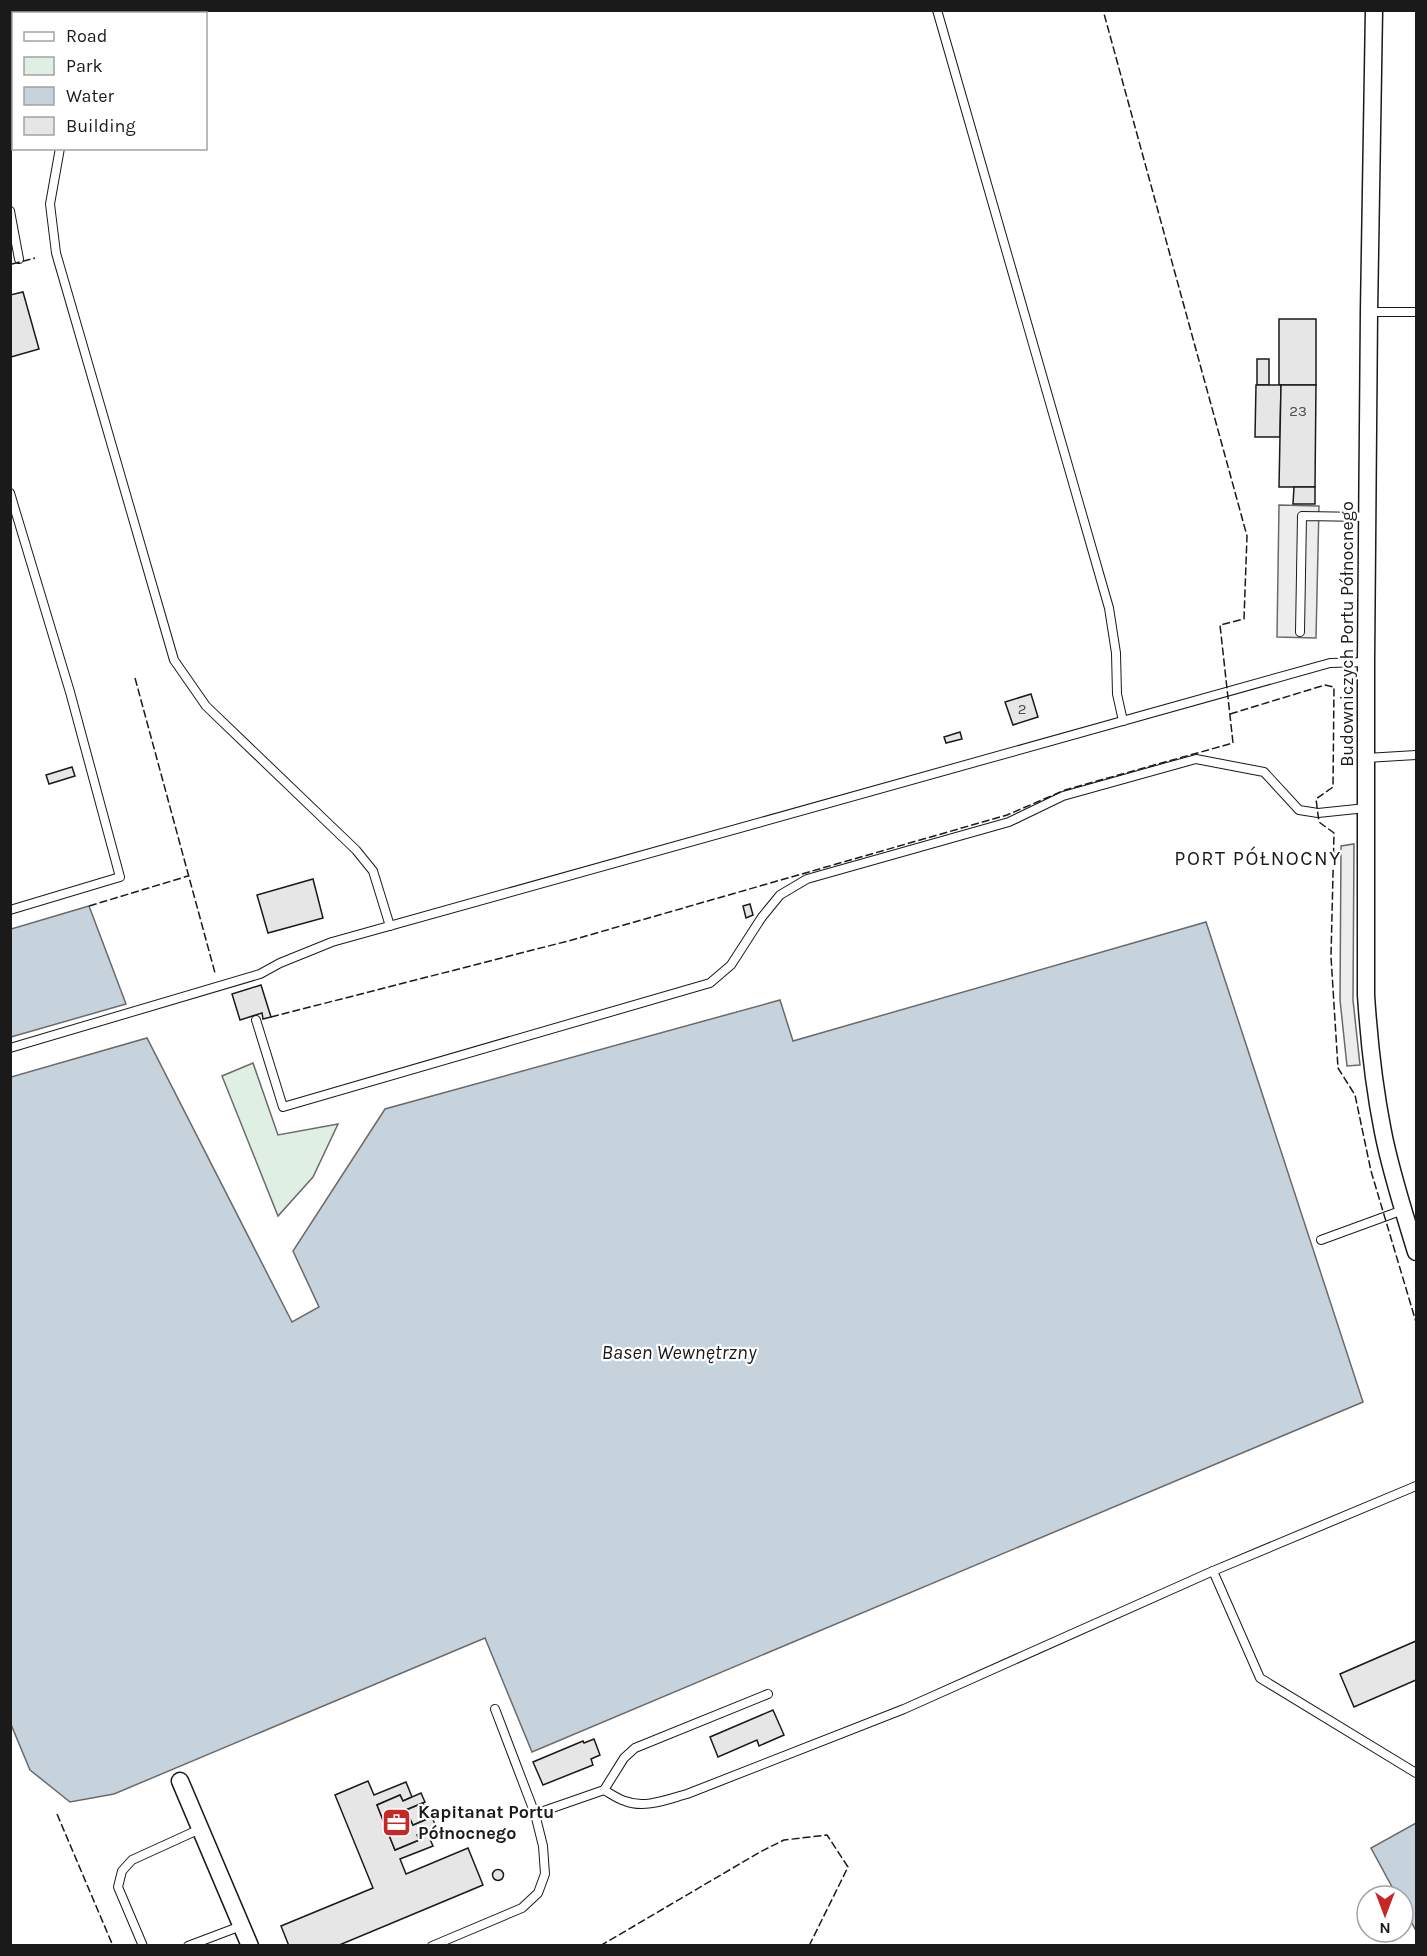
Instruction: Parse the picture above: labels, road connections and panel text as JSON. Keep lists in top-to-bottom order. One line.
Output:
{"streets":{"street":["Budowniczych Portu Północnego"]},"districts":["PORT PÓŁNOCNY"],"water":["Basen Wewnętrzny"],"places":{"office":["Kapitanat Portu Północnego"]},"house_numbers":["23","2"],"legend":["Road","Park","Water","Building"],"north":"bottom"}
